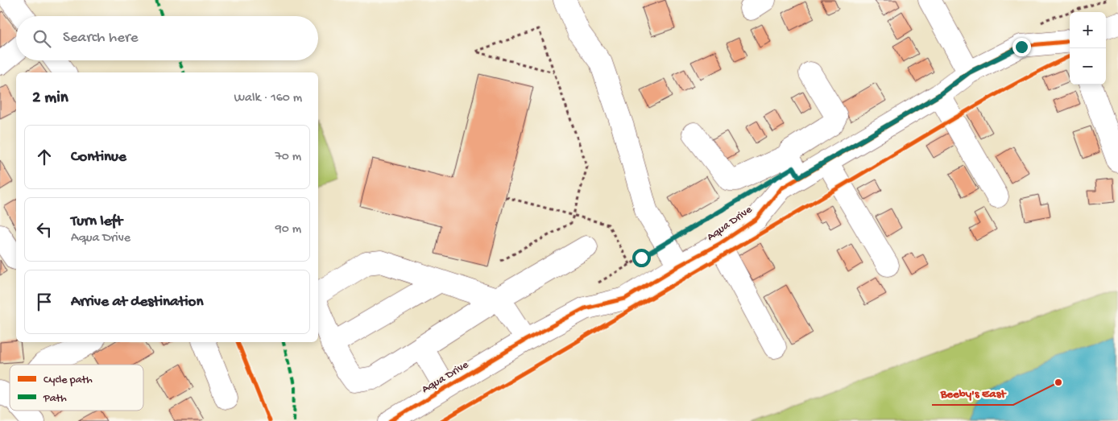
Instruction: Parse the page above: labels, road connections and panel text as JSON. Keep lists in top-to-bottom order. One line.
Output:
{"streets":{"street":["Aqua Drive"]},"places":["Beeby's East"],"legend":["Cycle path","Path"],"page":{"map_buttons":["+","−"],"search":"Search here","heading":["2 min","Walk · 160 m"],"list":[["Continue","70 m"],["Turn left","Aqua Drive","90 m"],"Arrive at destination"]}}
